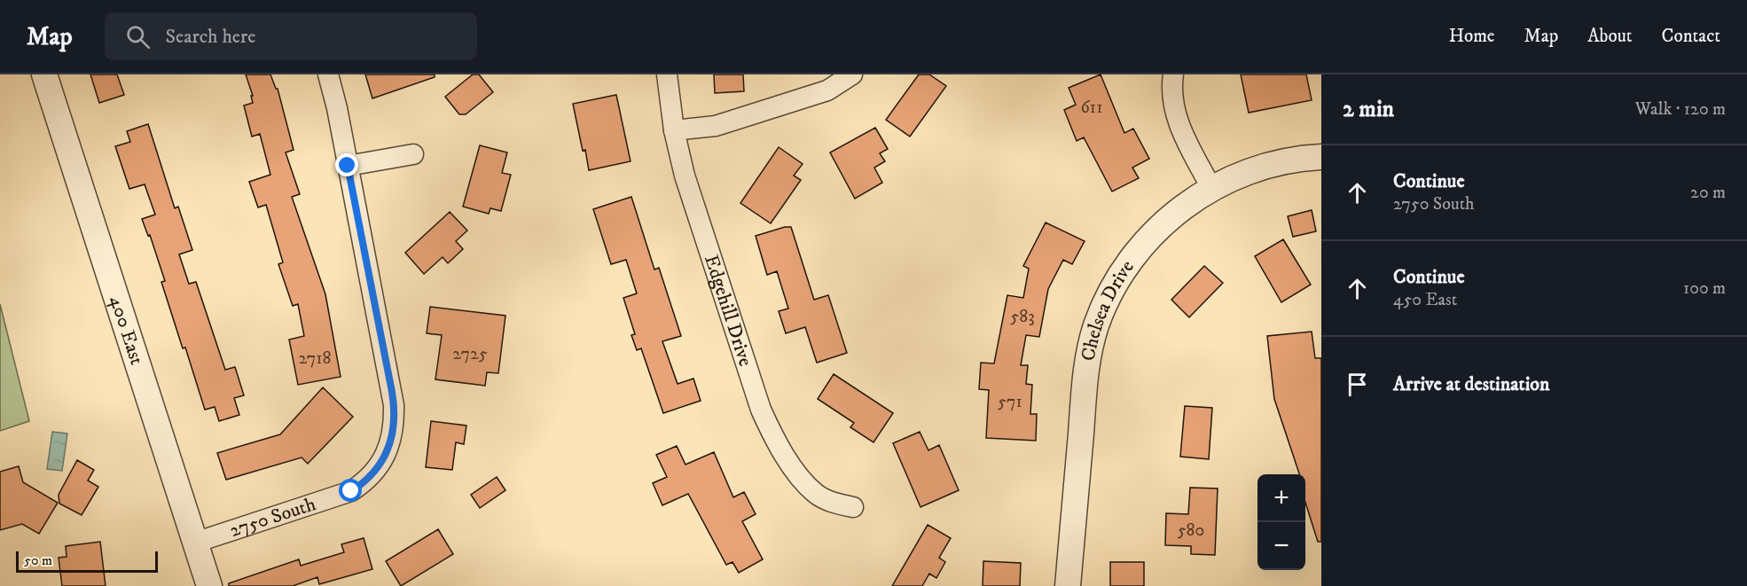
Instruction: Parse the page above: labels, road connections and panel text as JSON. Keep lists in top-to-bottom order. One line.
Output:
{"streets":{"street":["Edgehill Drive","Chelsea Drive","400 East","2750 South"]},"crossings":[["400 East","2750 South"]],"house_numbers":["611","583","2725","2718","571","580"],"scale_bar":"50 m","page":{"header":"Map","search":"Search here","nav":["Home","Map","About","Contact"],"heading":["2 min","Walk · 120 m"],"list":[["Continue","2750 South","20 m"],["Continue","450 East","100 m"],"Arrive at destination"],"map_buttons":["+","−"],"scale":"50 m"}}
